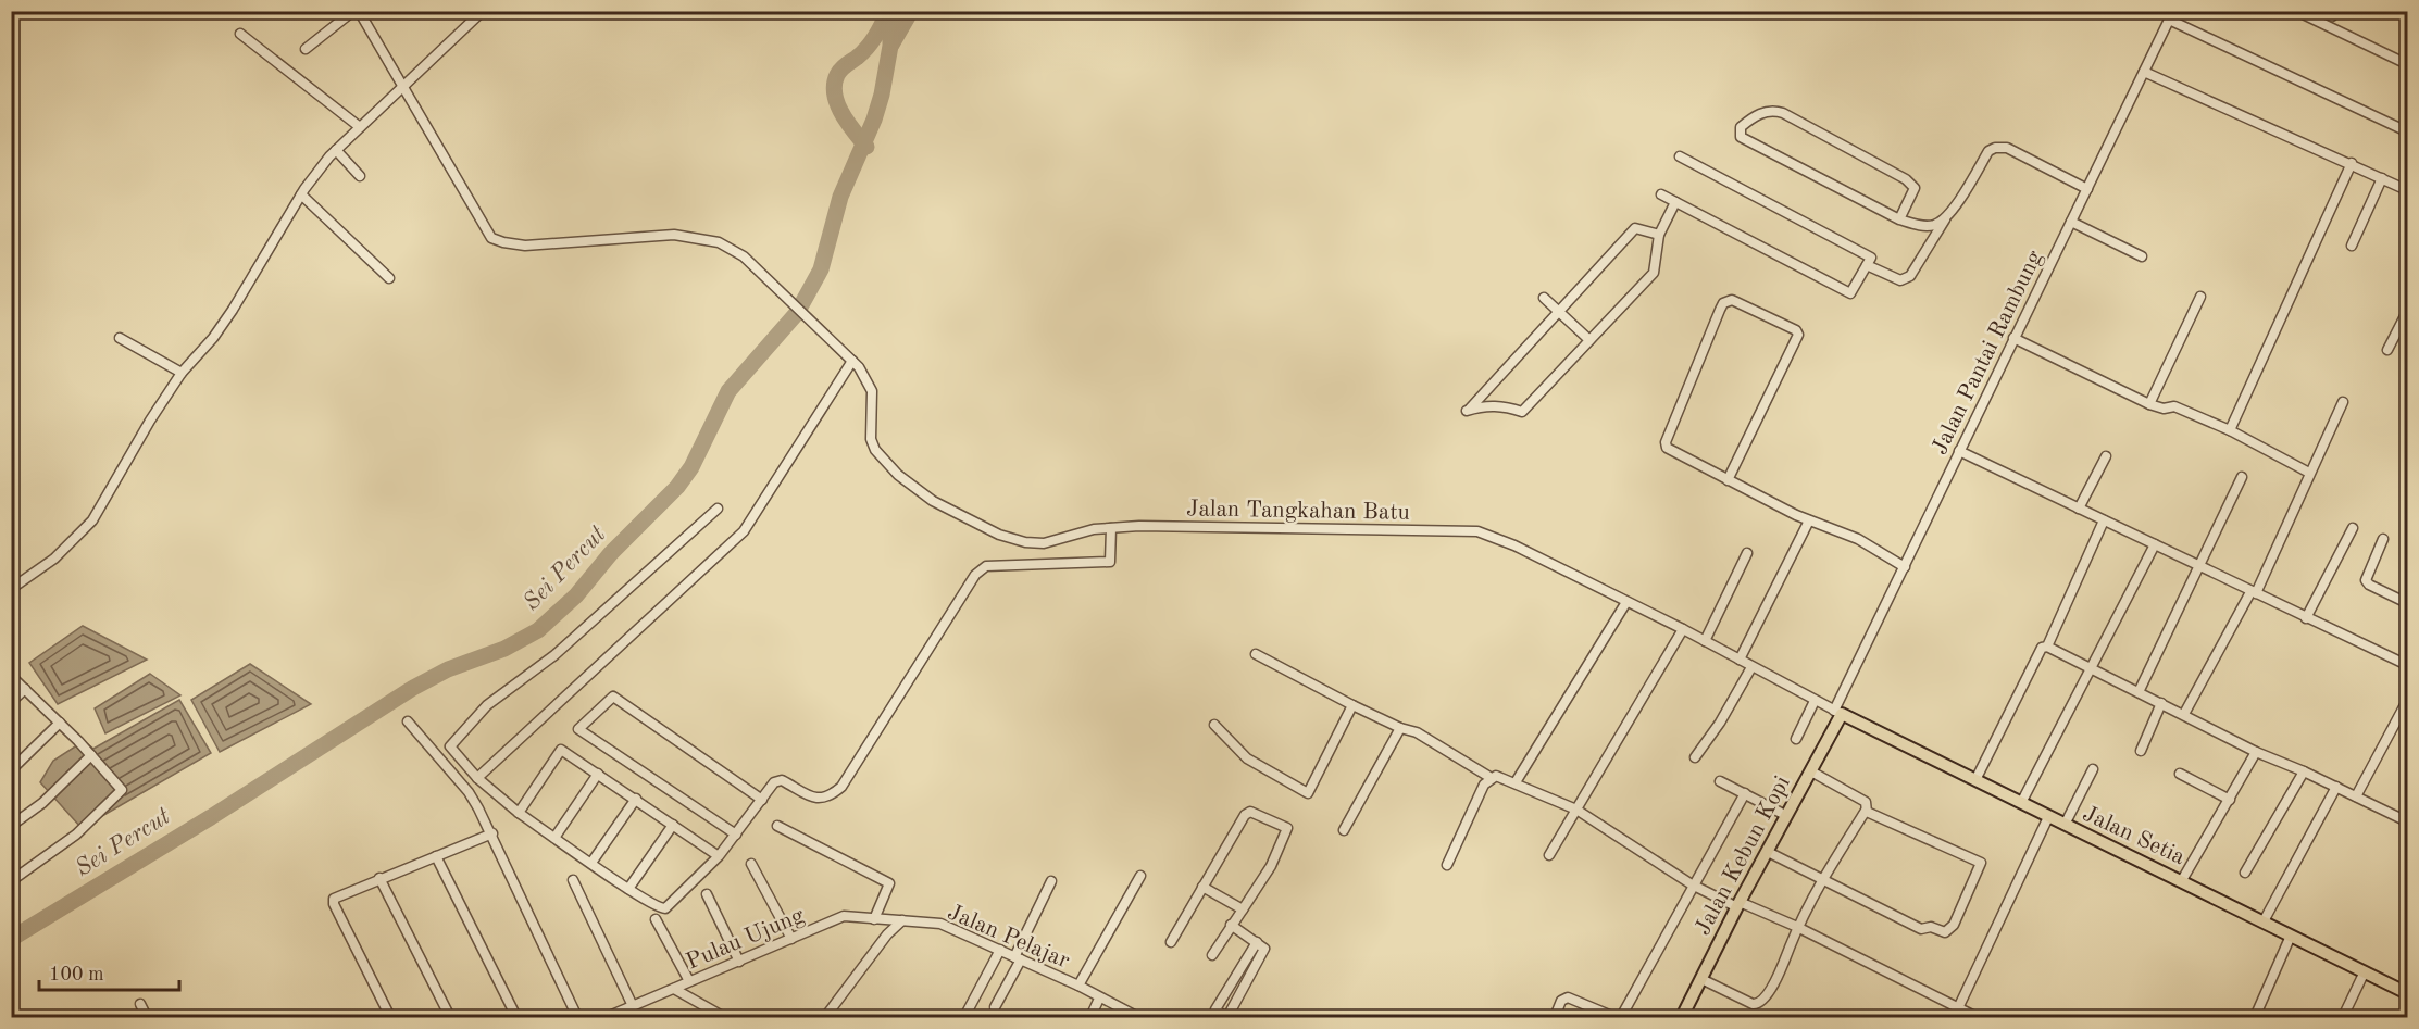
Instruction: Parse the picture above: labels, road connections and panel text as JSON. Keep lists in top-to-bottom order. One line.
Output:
{"streets":{"main road":["Jalan Setia","Jalan Kebun Kopi"],"street":["Jalan Pantai Rambung","Jalan Tangkahan Batu","Jalan Pelajar","Pulau Ujung"]},"crossings":[["Jalan Pantai Rambung","Jalan Tangkahan Batu"],["Jalan Pantai Rambung","Jalan Setia"],["Jalan Pantai Rambung","Jalan Kebun Kopi"],["Jalan Tangkahan Batu","Jalan Setia"],["Jalan Tangkahan Batu","Jalan Kebun Kopi"],["Jalan Setia","Jalan Kebun Kopi"],["Jalan Pelajar","Pulau Ujung"]],"water":["Sei Percut"],"scale_bar":"100 m"}
